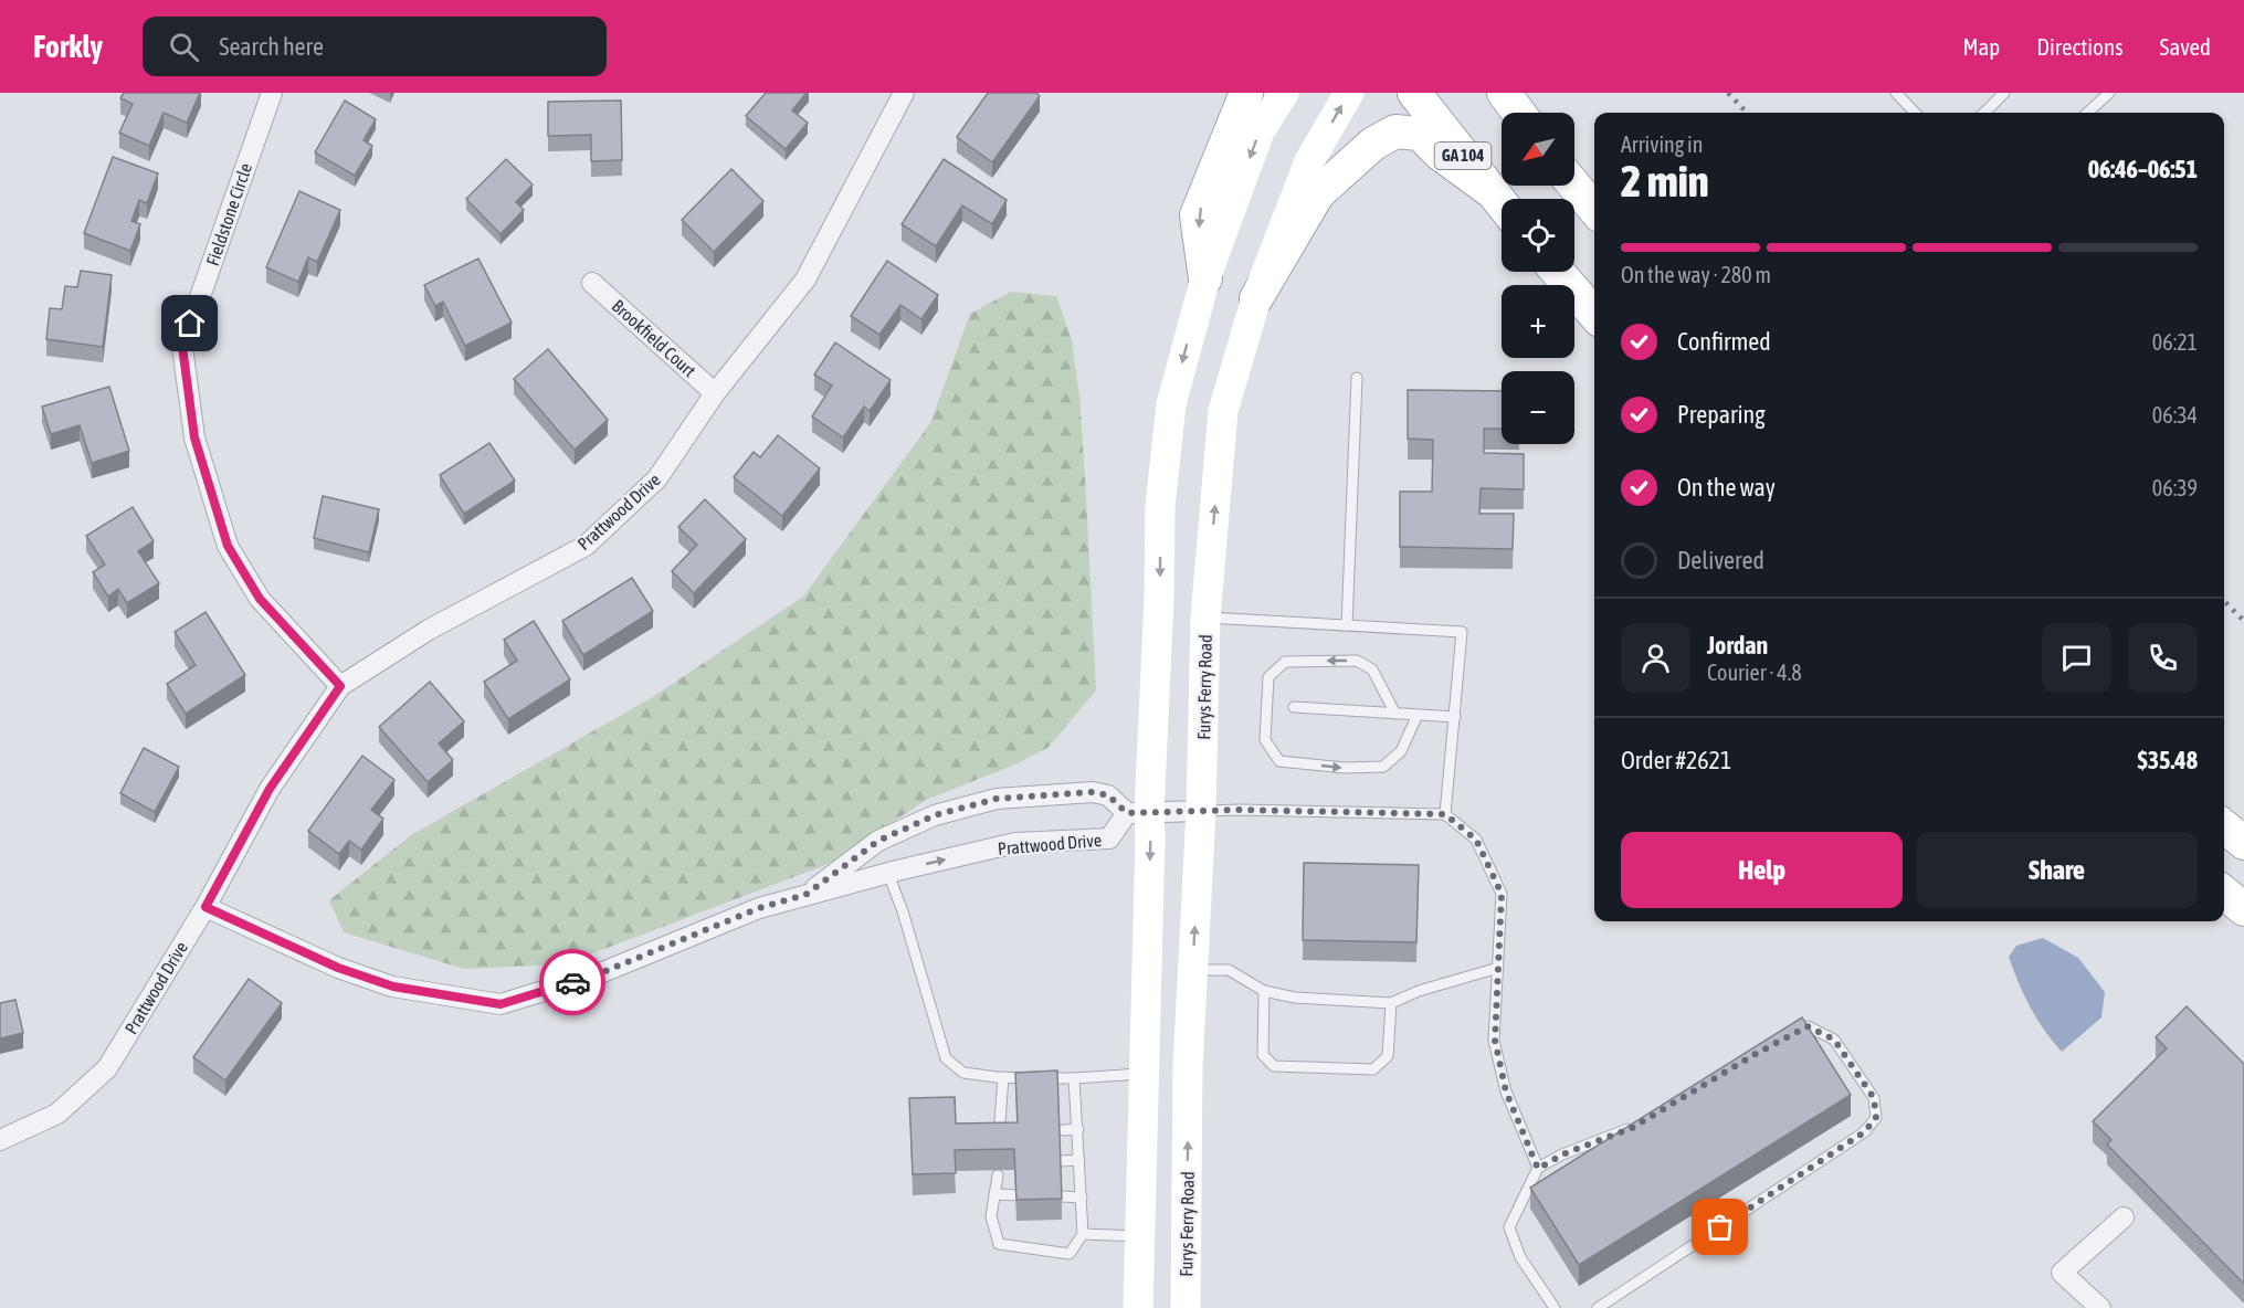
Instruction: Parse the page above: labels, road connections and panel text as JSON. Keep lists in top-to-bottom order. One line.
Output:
{"streets":{"main road":["GA 104","Furys Ferry Road"],"street":["Fieldstone Circle","Brookfield Court","Prattwood Drive"]},"crossings":[["Fieldstone Circle","Prattwood Drive"],["Brookfield Court","Prattwood Drive"]],"north":"bottom left","page":{"header":"Forkly","search":"Search here","nav":["Map","Directions","Saved"],"map_buttons":["+","−"],"heading":["2 min","Arriving in","06:46–06:51"],"panel":["Jordan","Courier · 4.8","Order #2621","$35.48"],"bar":"On the way · 280 m","list":[["Confirmed","06:21"],["Preparing","06:34"],["On the way","06:39"],"Delivered"],"buttons":["Help","Share"]}}
